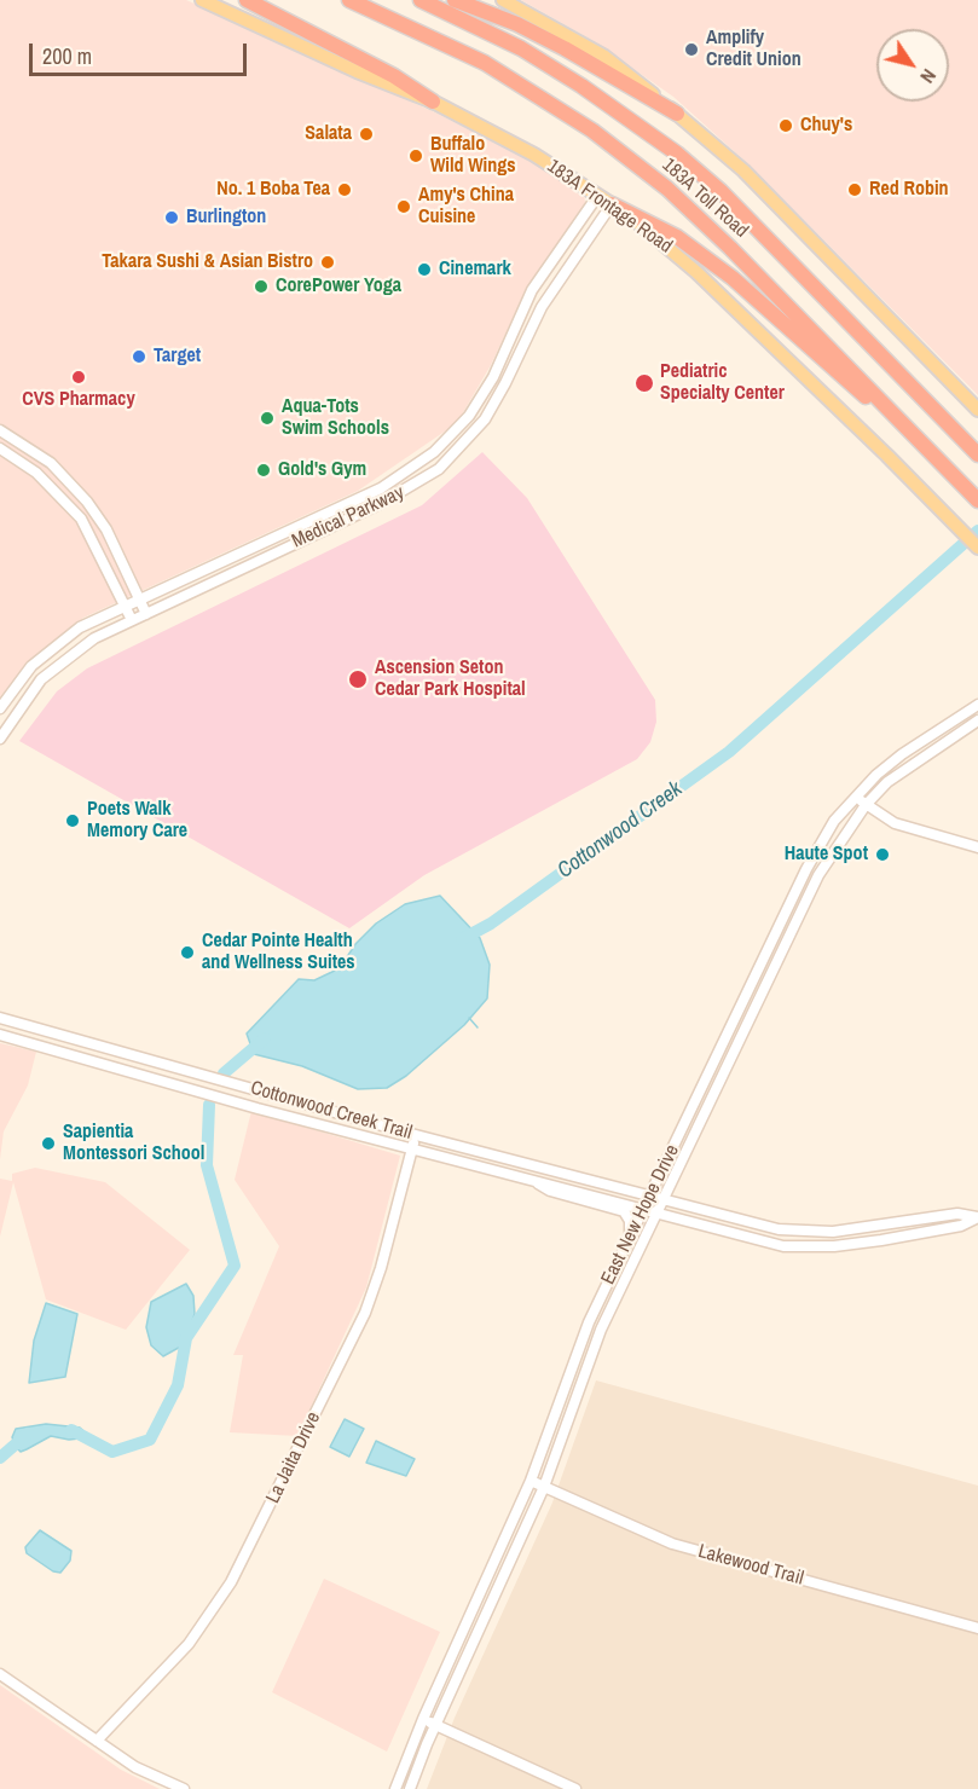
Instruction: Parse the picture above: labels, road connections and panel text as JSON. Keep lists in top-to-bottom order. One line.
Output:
{"streets":{"highway":["183A Toll Road"],"main road":["183A Frontage Road"],"street":["Medical Parkway","Cottonwood Creek Trail","East New Hope Drive","La Jaita Drive","Lakewood Trail"]},"crossings":[["183A Frontage Road","Medical Parkway"],["Cottonwood Creek Trail","East New Hope Drive"],["Cottonwood Creek Trail","La Jaita Drive"],["East New Hope Drive","Lakewood Trail"]],"water":["Cottonwood Creek"],"places":["Amplify Credit Union","Chuy's","Salata","Buffalo Wild Wings","No. 1 Boba Tea","Red Robin","Amy's China Cuisine","Burlington","Takara Sushi & Asian Bistro","Cinemark","CorePower Yoga","Target","CVS Pharmacy","Pediatric Specialty Center","Aqua-Tots Swim Schools","Gold's Gym","Ascension Seton Cedar Park Hospital","Poets Walk Memory Care","Haute Spot","Cedar Pointe Health and Wellness Suites","Sapientia Montessori School"],"scale_bar":"200 m","north":"bottom right"}
